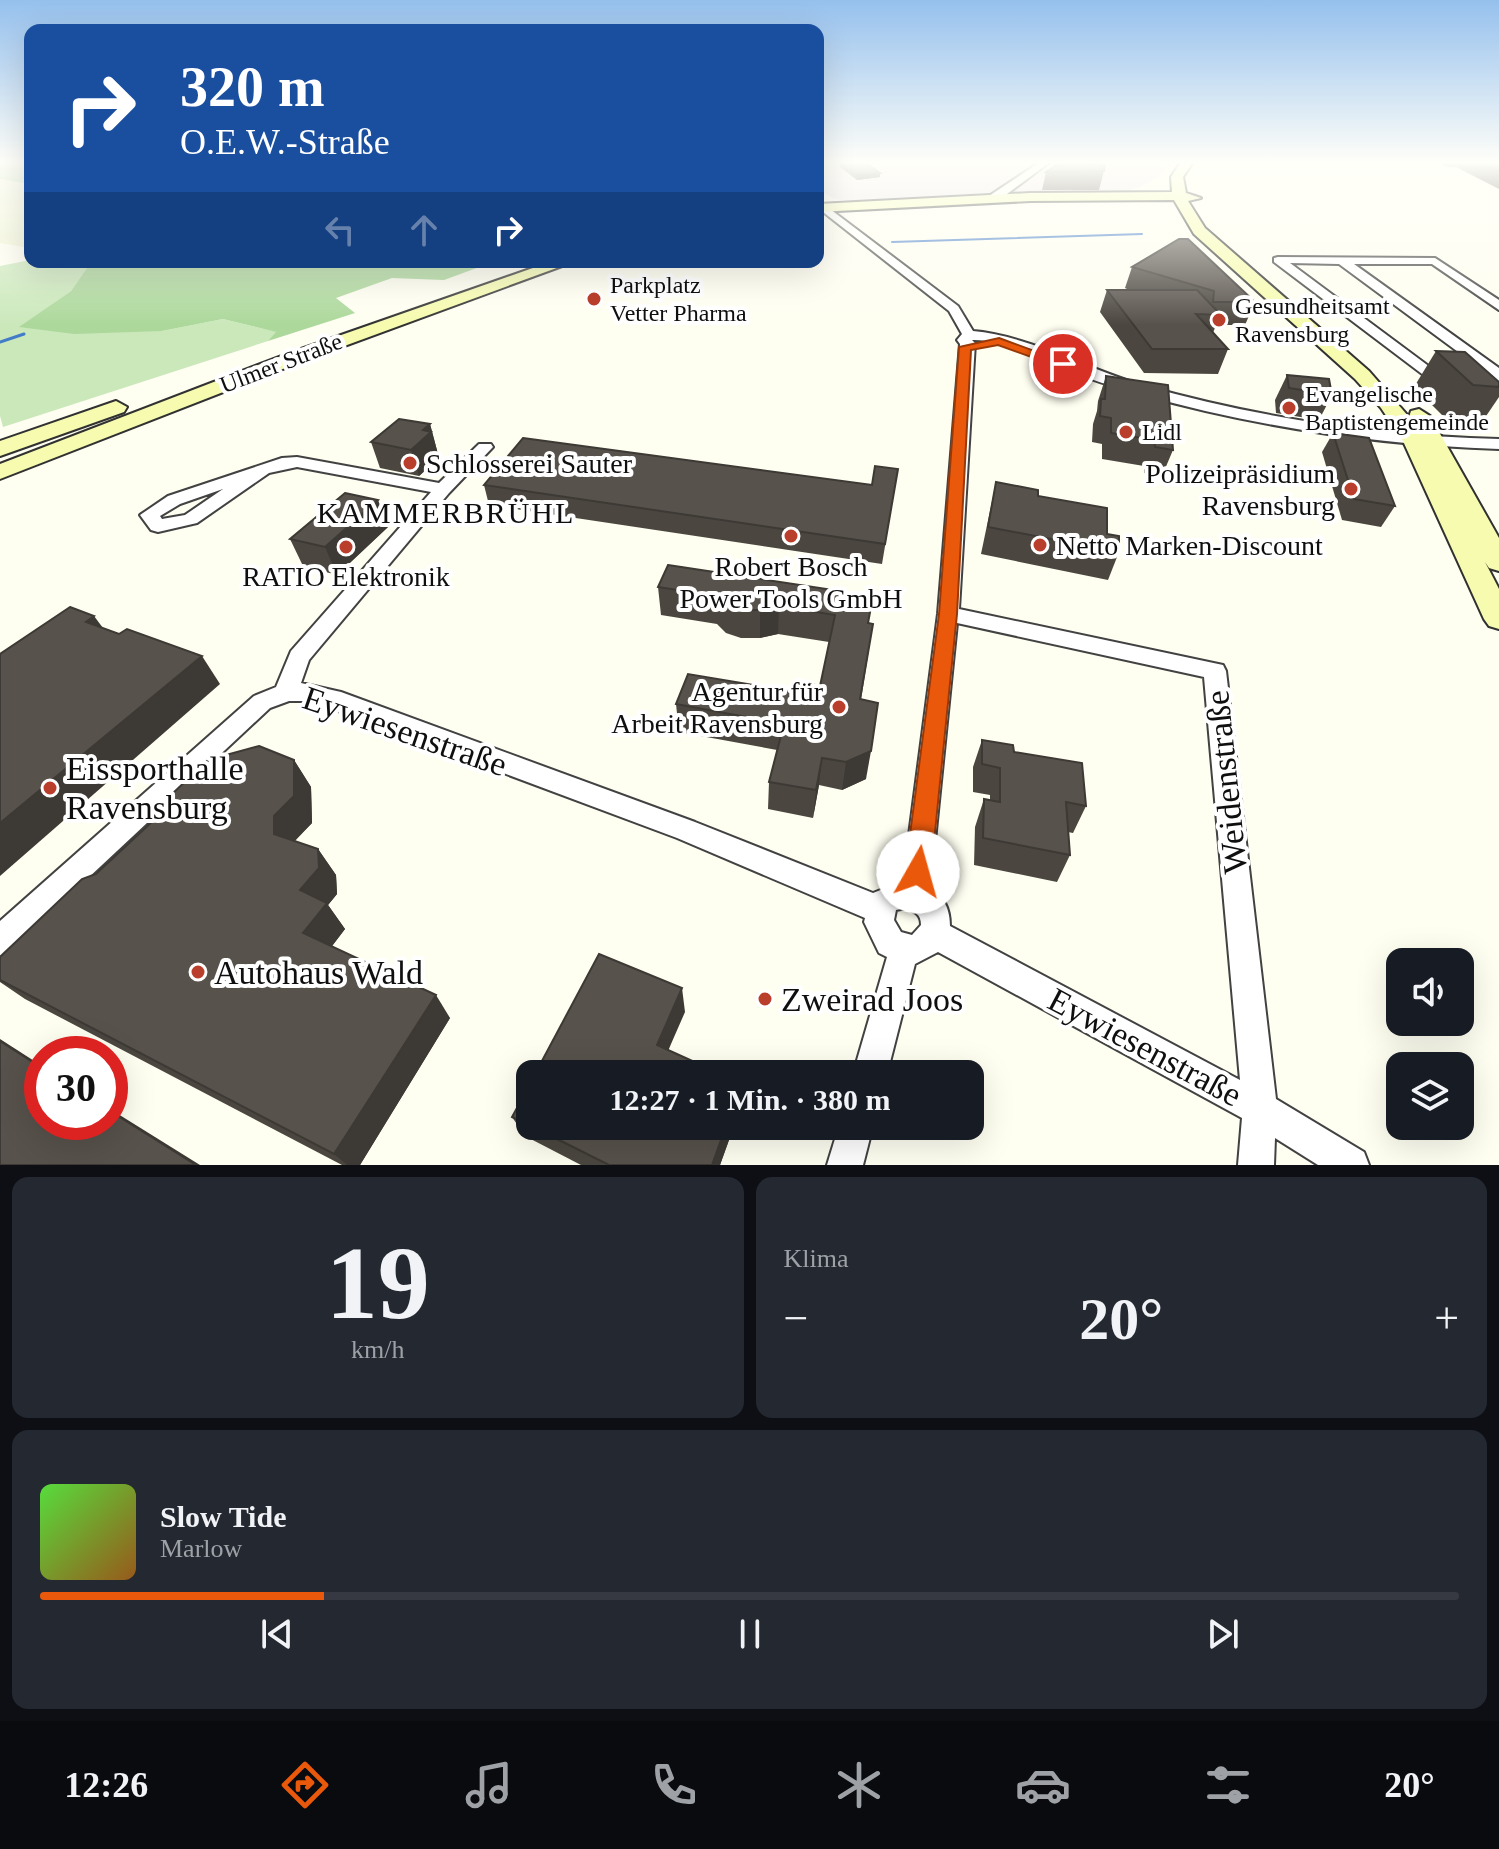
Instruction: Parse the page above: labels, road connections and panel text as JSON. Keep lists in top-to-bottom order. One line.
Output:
{"streets":{"main road":["Ulmer Straße"],"street":["Eywiesenstraße","Weidenstraße"]},"crossings":[["Eywiesenstraße","Weidenstraße"]],"districts":["KAMMERBRÜHL"],"places":["Parkplatz Vetter Pharma","Gesundheitsamt Ravensburg","Evangelische Baptistengemeinde","Lidl","Schlosserei Sauter","Polizeipräsidium Ravensburg","Robert Bosch Power Tools GmbH","Netto Marken-Discount","RATIO Elektronik","Agentur für Arbeit Ravensburg","Eissporthalle Ravensburg","Autohaus Wald","Zweirad Joos"],"page":{"turn":["320 m","O.E.W.-Straße"],"limit":"30","trip":"12:27 · 1 Min. · 380 m","tile":[["19","km/h"],"Klima"],"heat":["−","20°","+"],"song":["Slow Tide","Marlow"],"tabs":["12:26","20°"]}}
